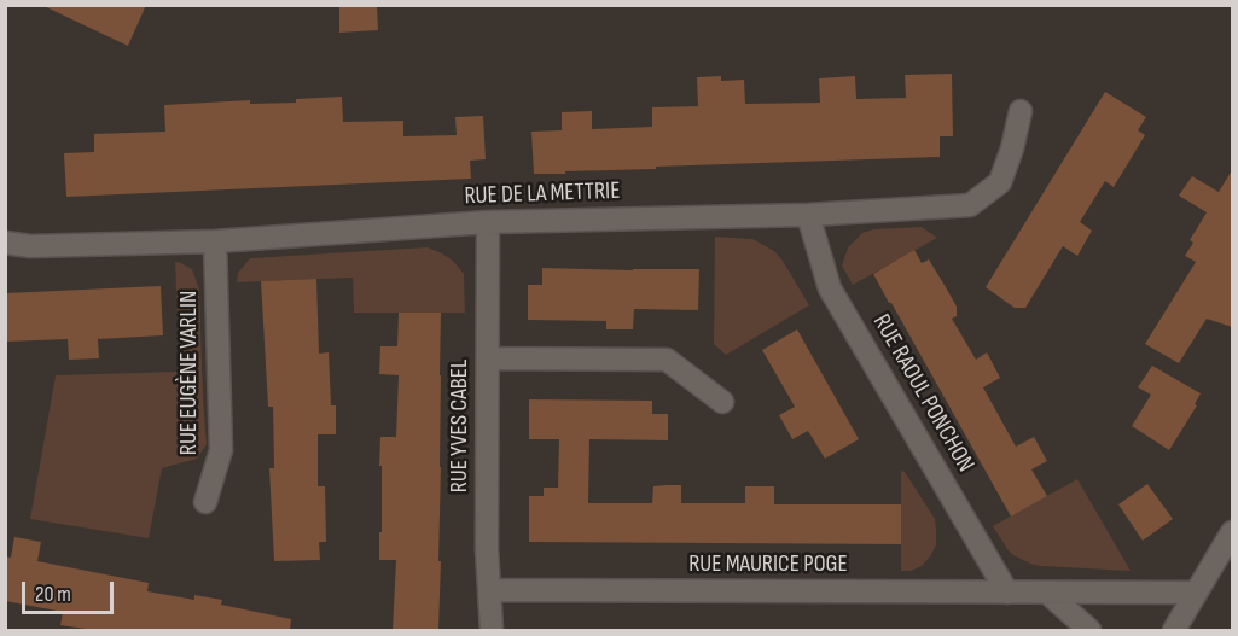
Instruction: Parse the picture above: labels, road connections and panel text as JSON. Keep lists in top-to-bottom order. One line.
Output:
{"streets":{"street":["RUE DE LA METTRIE","RUE EUGÈNE VARLIN","RUE RAOUL PONCHON","RUE YVES CABEL","RUE MAURICE POGE"]},"crossings":[["RUE DE LA METTRIE","RUE EUGÈNE VARLIN"],["RUE DE LA METTRIE","RUE RAOUL PONCHON"],["RUE DE LA METTRIE","RUE YVES CABEL"],["RUE RAOUL PONCHON","RUE MAURICE POGE"],["RUE YVES CABEL","RUE MAURICE POGE"]],"scale_bar":"20 m"}
